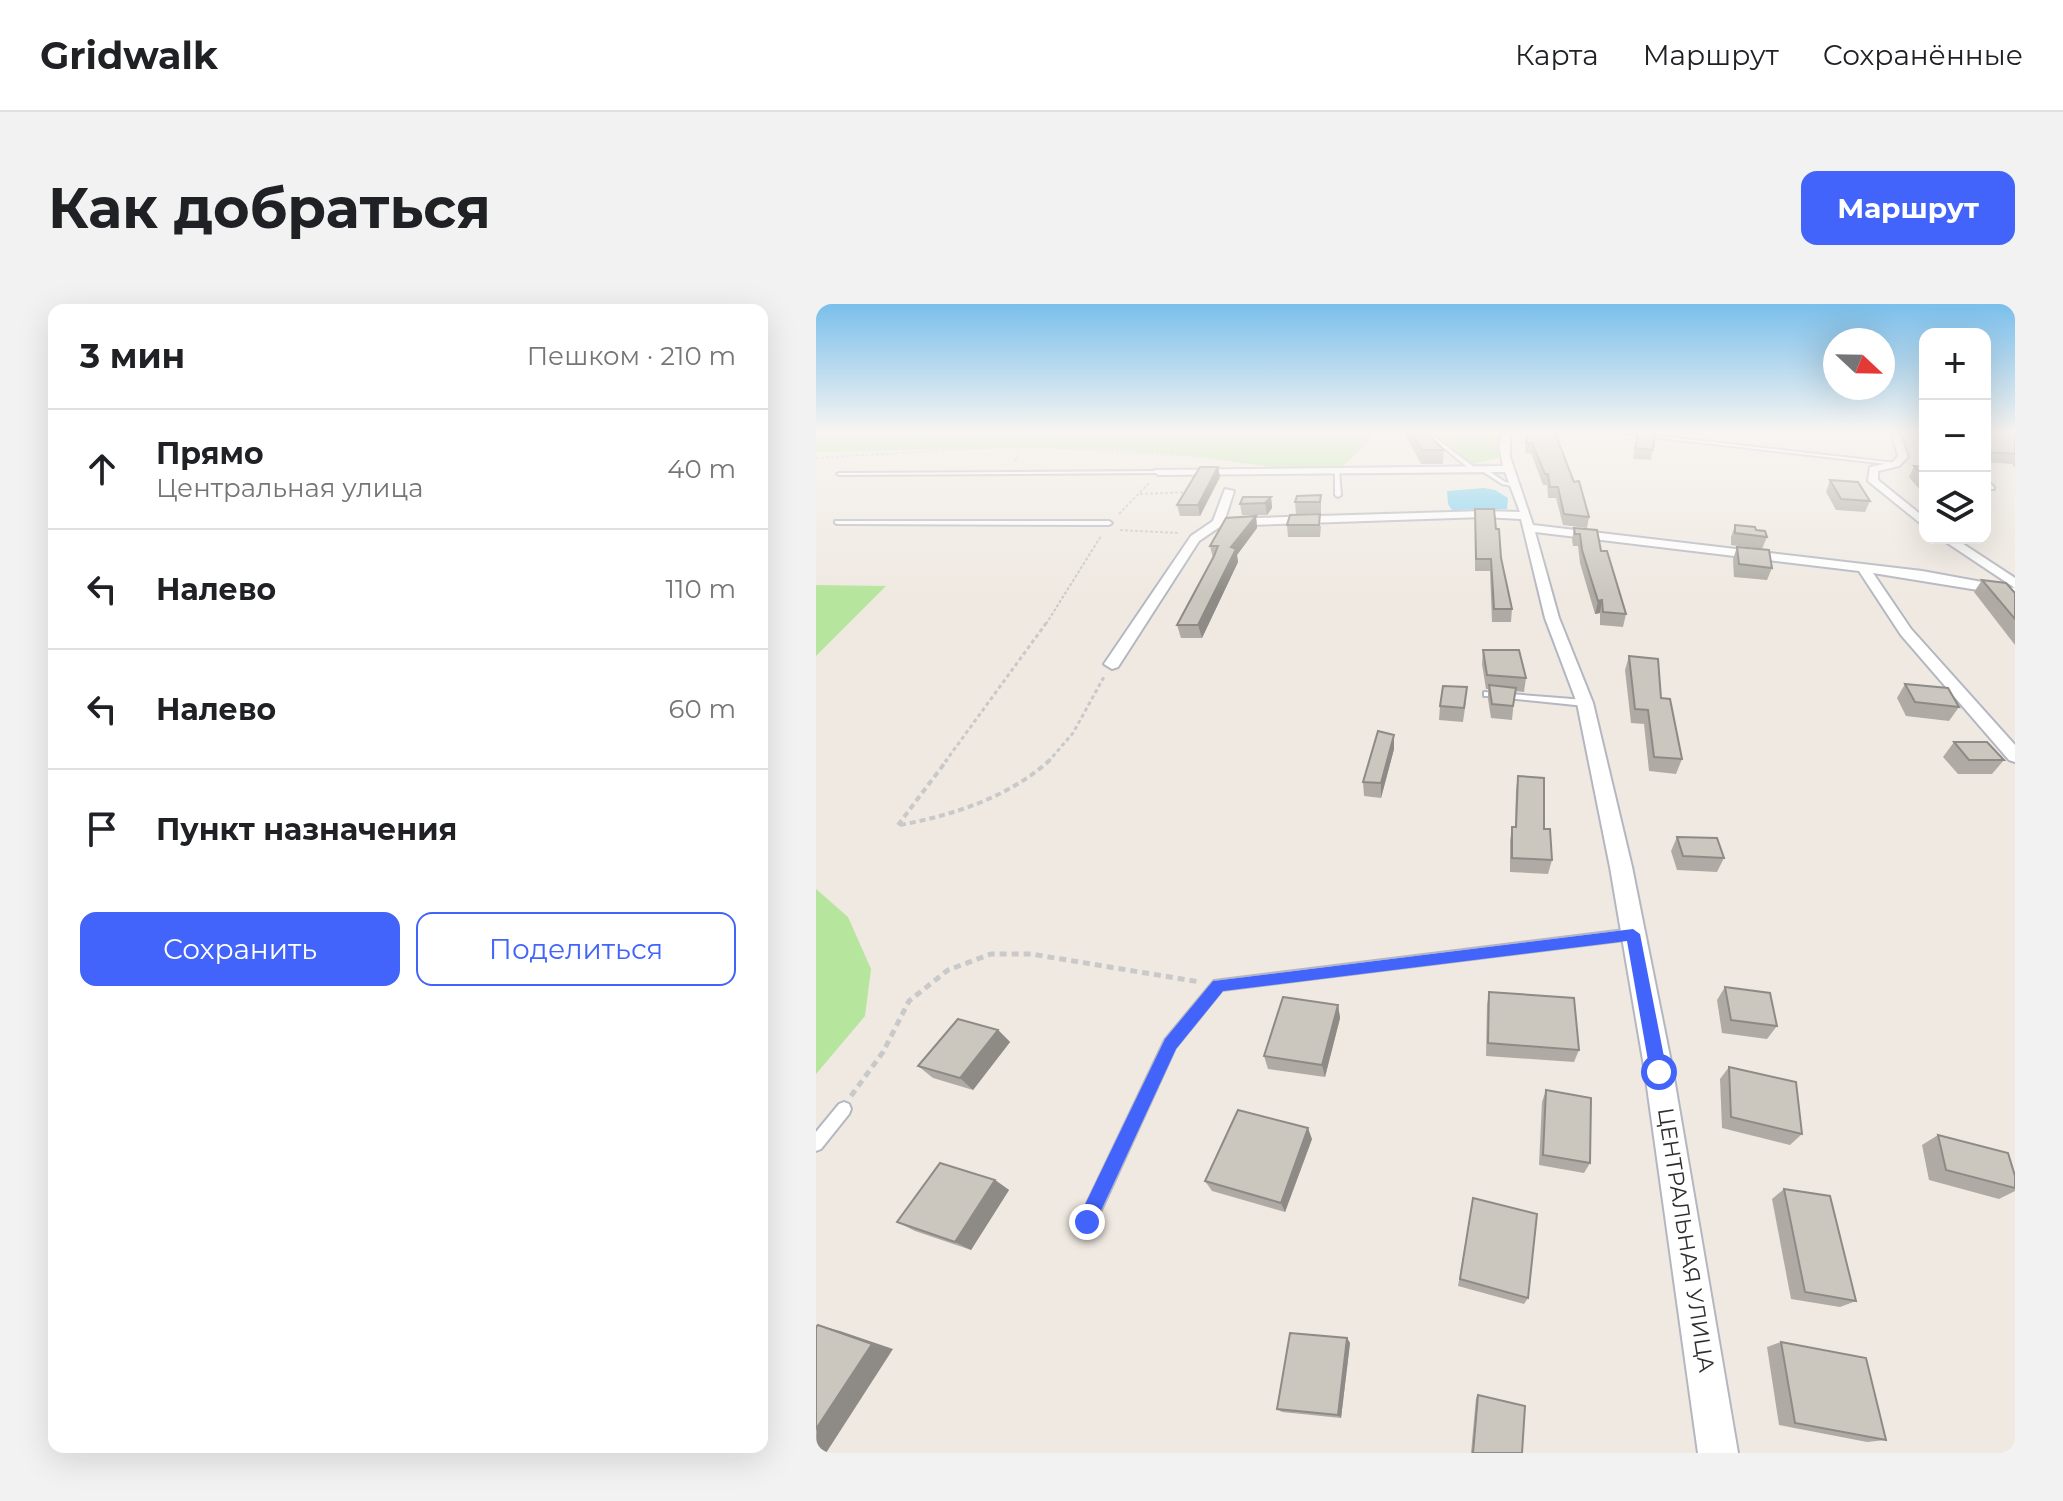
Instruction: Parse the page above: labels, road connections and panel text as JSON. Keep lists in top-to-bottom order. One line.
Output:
{"streets":{"street":["ЦЕНТРАЛЬНАЯ УЛИЦА"]},"north":"right","page":{"header":"Gridwalk","nav":["Карта","Маршрут","Сохранённые"],"buttons":["Маршрут",["Сохранить","Поделиться"]],"title":"Как добраться","heading":["3 мин","Пешком · 210 m"],"map_buttons":["+","−"],"list":[["Прямо","Центральная улица","40 m"],["Налево","110 m"],["Налево","60 m"],"Пункт назначения"]}}
